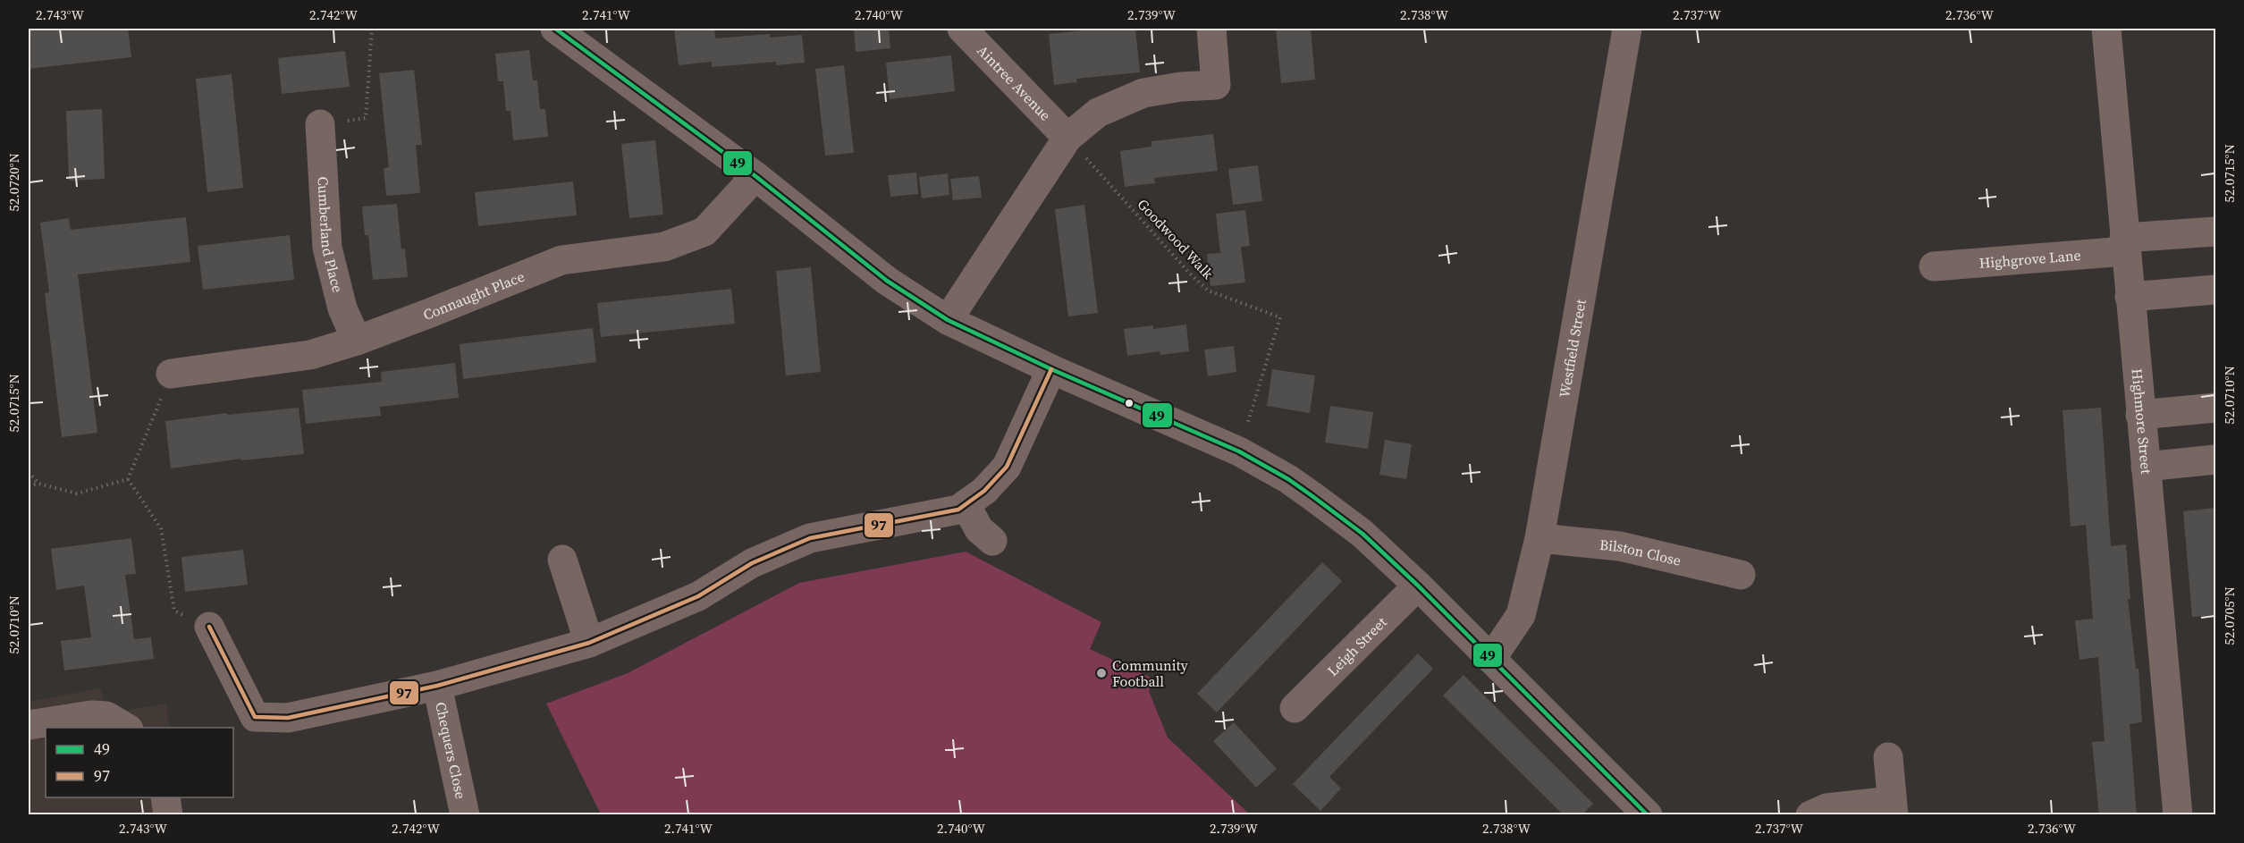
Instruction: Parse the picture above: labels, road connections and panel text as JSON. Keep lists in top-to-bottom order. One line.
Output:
{"streets":{"street":["Aintree Avenue","Cumberland Place","Highgrove Lane","Connaught Place","Westfield Street","Highmore Street","Bilston Close","Leigh Street","Chequers Close"],"path":["Goodwood Walk"]},"crossings":[["Aintree Avenue","Goodwood Walk"],["Cumberland Place","Connaught Place"],["Highgrove Lane","Highmore Street"],["Westfield Street","Bilston Close"]],"places":["Community Football"],"lines":["transit line 49","transit line 97"],"legend":["49","97"],"coordinates":["2.743°W","2.742°W","2.741°W","2.740°W","2.739°W","2.738°W","2.737°W","2.736°W","52.0715°N","52.0720°N","52.0710°N","52.0705°N"]}
